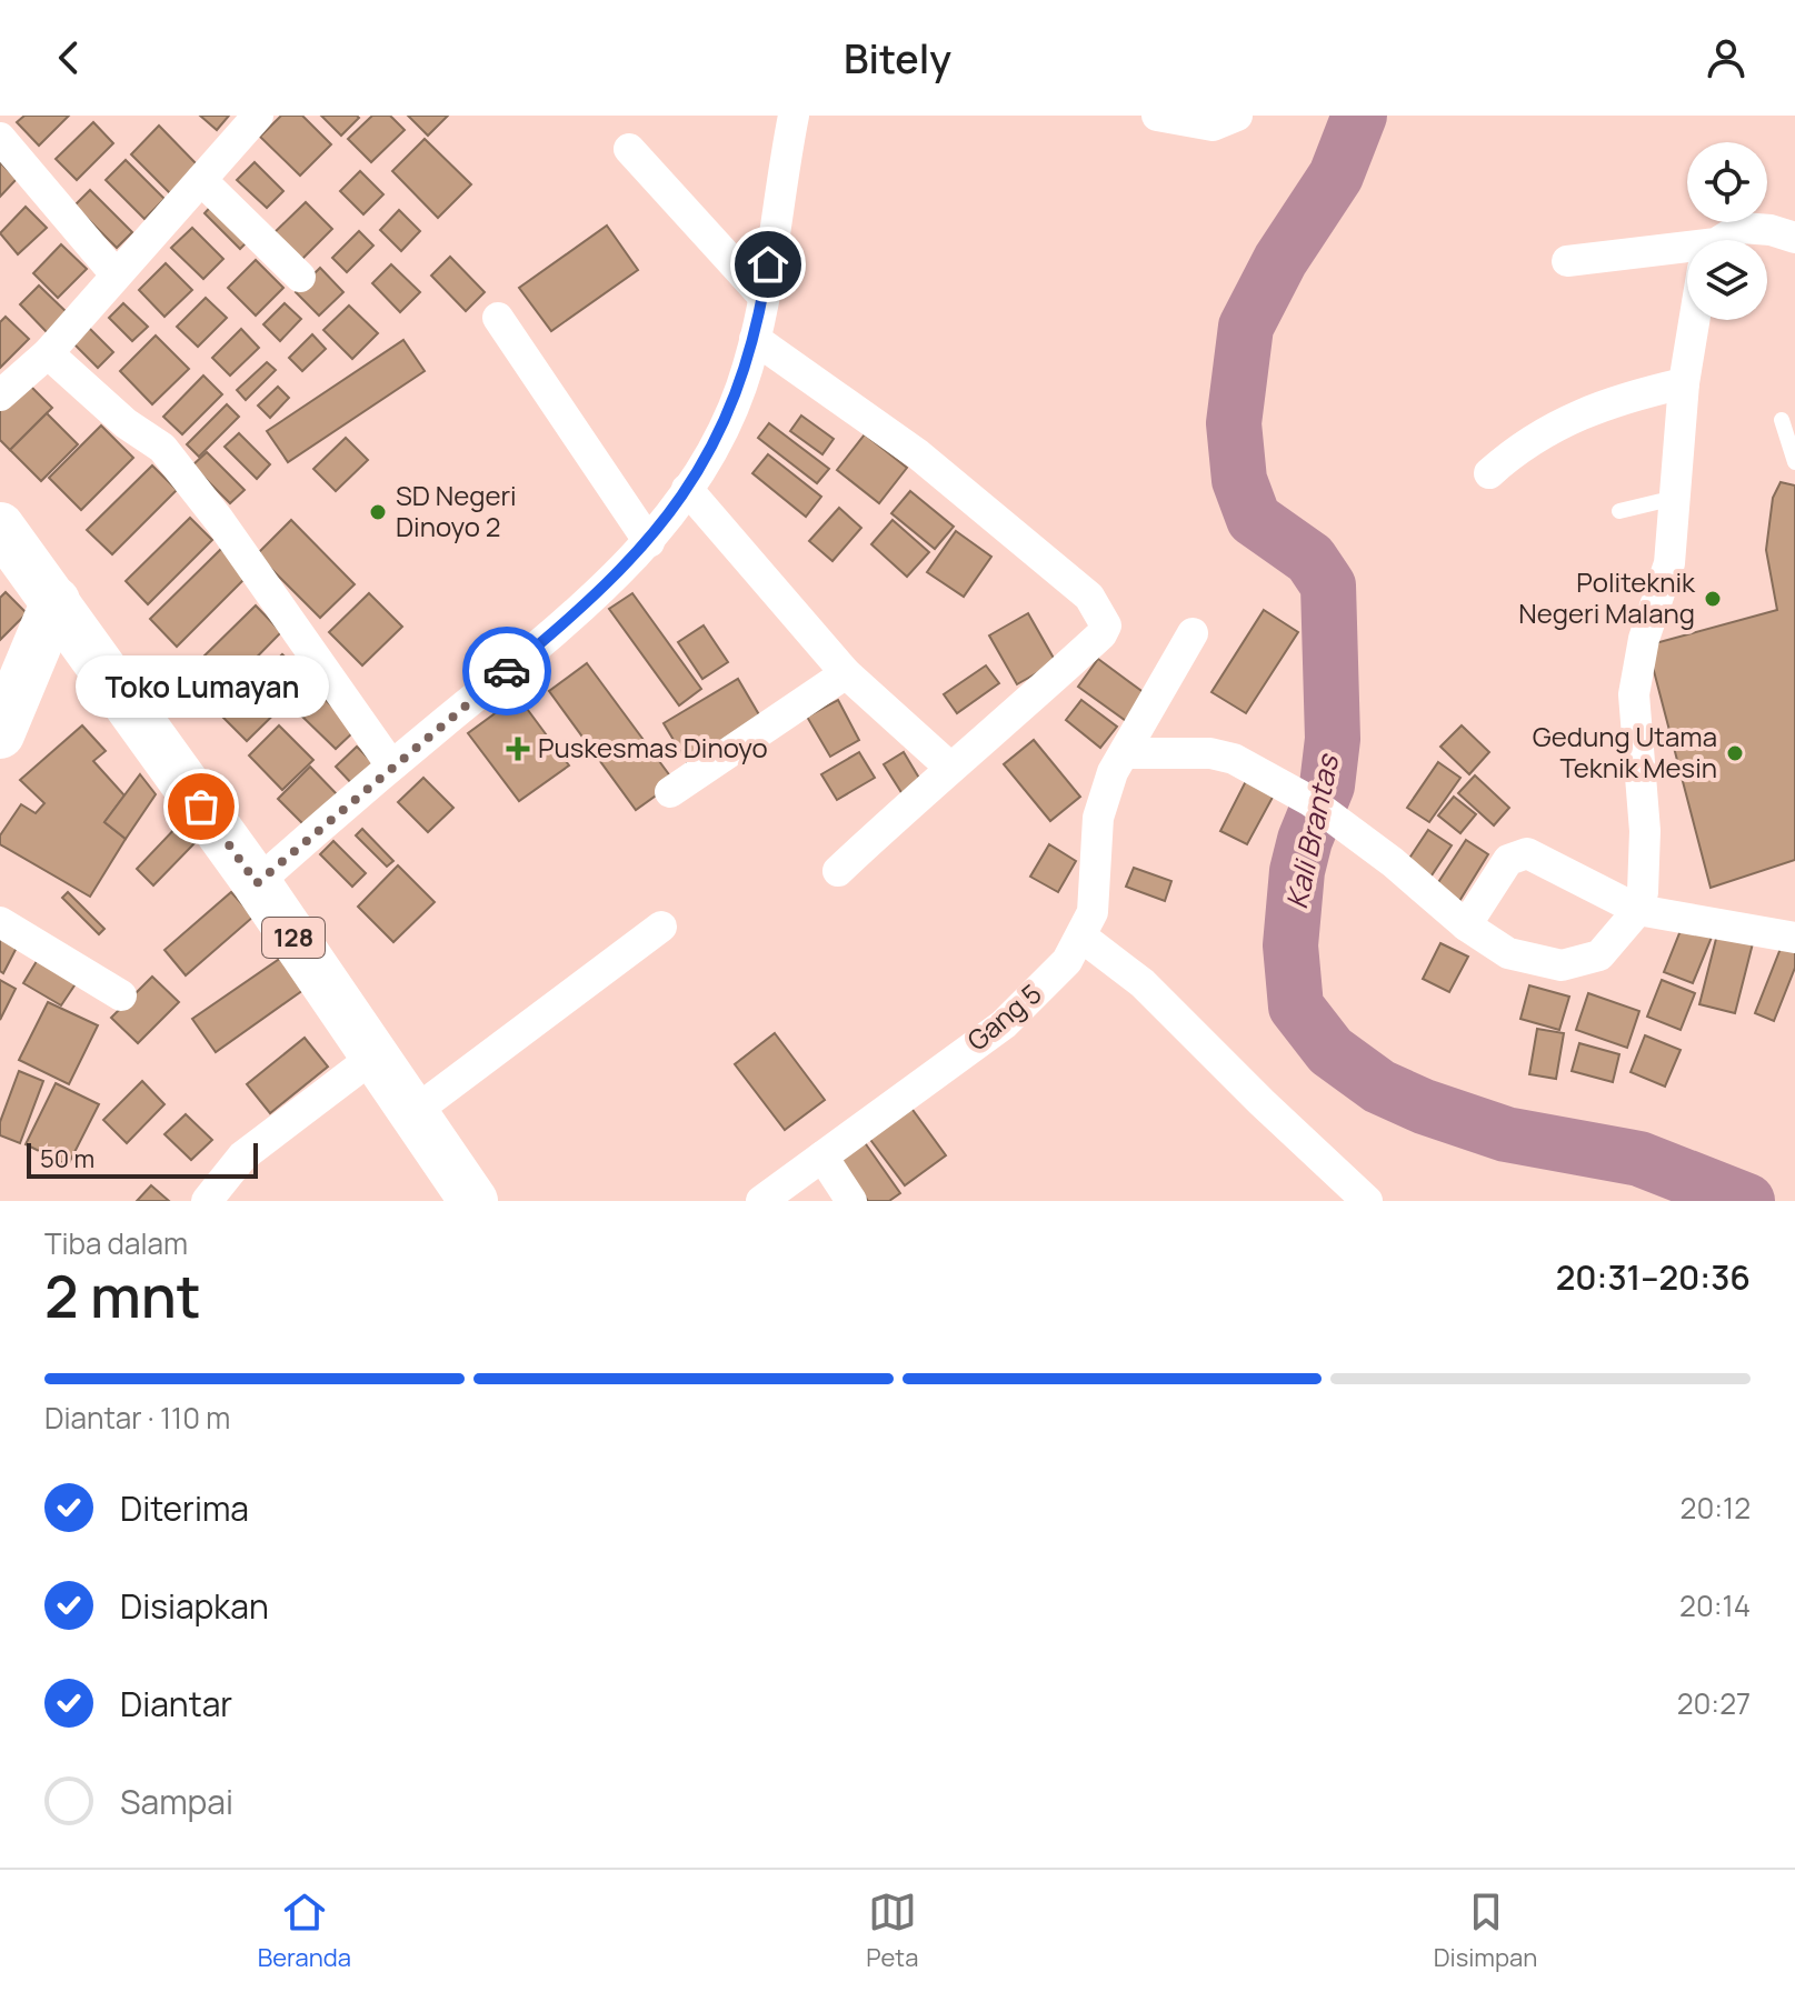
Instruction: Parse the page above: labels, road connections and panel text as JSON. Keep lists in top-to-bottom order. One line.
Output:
{"streets":{"main road":["128"],"street":["Gang 5"]},"water":["Kali Brantas"],"places":{"other":["SD Negeri Dinoyo 2","Politeknik Negeri Malang","Gedung Utama Teknik Mesin","Toko Lumayan"],"health":["Puskesmas Dinoyo"]},"scale_bar":"50 m","page":{"header":"Bitely","bubble":"Toko Lumayan","scale":"50 m","heading":["2 mnt","Tiba dalam","20:31–20:36"],"bar":"Diantar · 110 m","list":[["Diterima","20:12"],["Disiapkan","20:14"],["Diantar","20:27"],"Sampai"],"tabs":["Beranda","Peta","Disimpan"]}}
